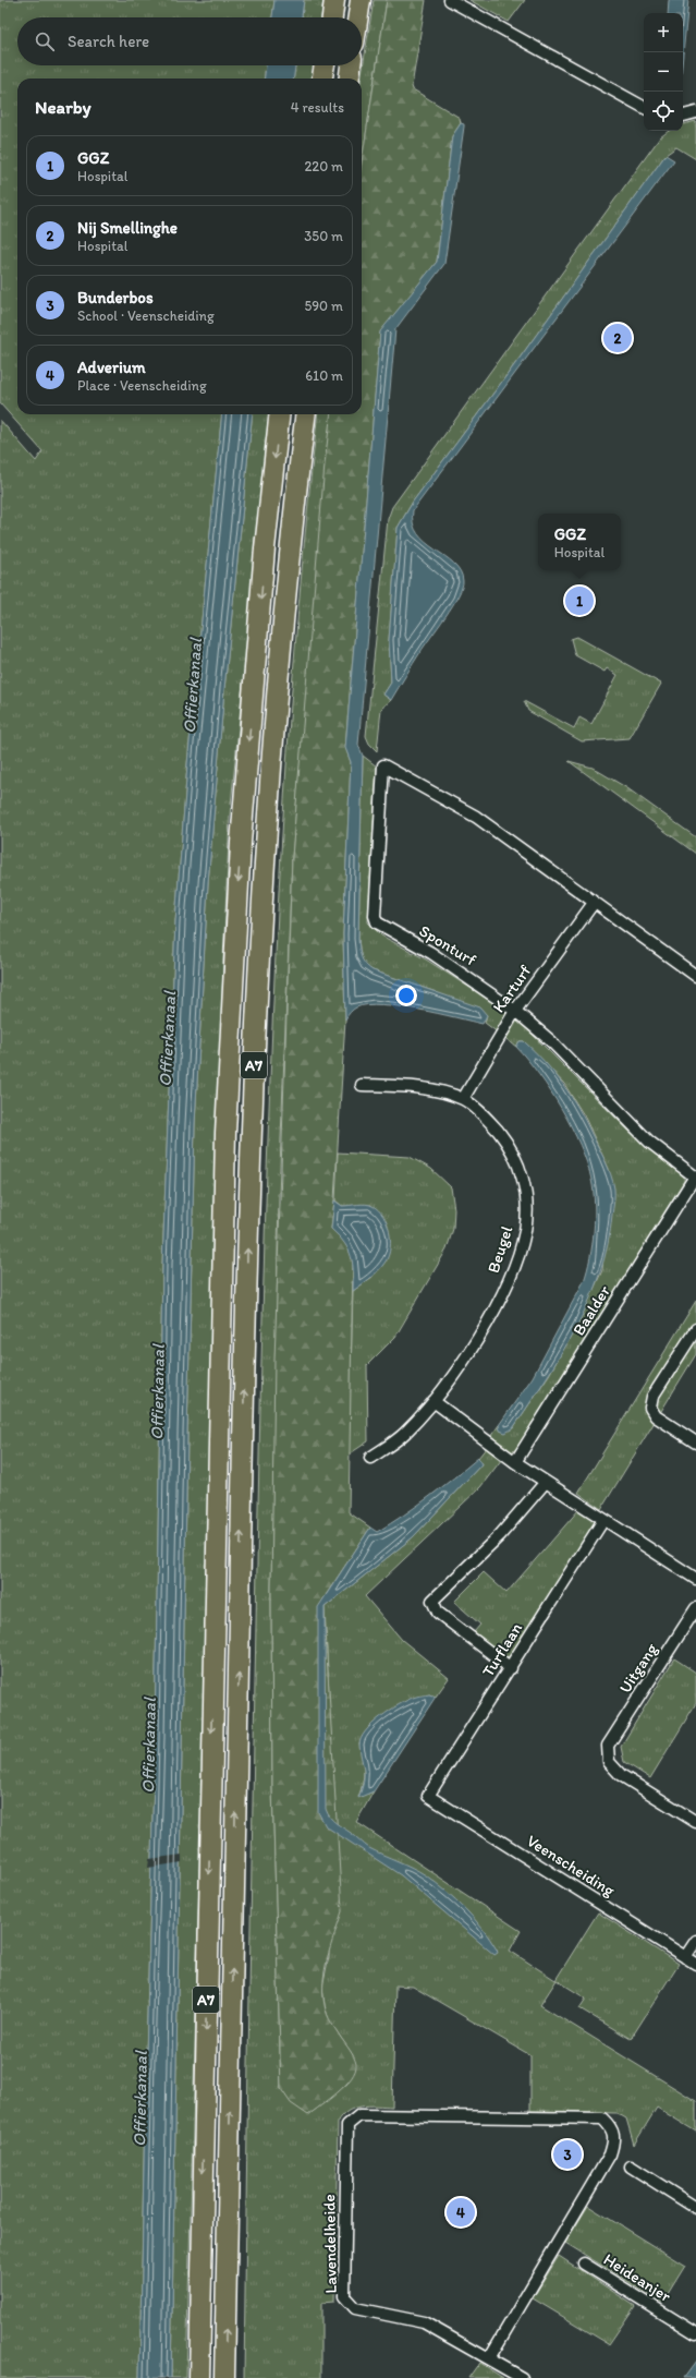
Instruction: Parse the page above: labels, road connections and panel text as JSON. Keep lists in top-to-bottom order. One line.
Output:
{"streets":{"highway":["A7"],"street":["Sponturf","Karturf","Beugel","Baalder","Turflaan","Uitgang","Veenscheiding","Lavendelheide","Heideanjer"]},"crossings":[["Sponturf","Karturf"],["Sponturf","Baalder"],["Karturf","Beugel"],["Turflaan","Veenscheiding"]],"water":["Offierkanaal"],"page":{"map_buttons":["+","−"],"search":"Search here","heading":["Nearby","4 results"],"list":[{"mark":"1","name":"GGZ","note":"Hospital","value":"220 m"},{"mark":"2","name":"Nij Smellinghe","note":"Hospital","value":"350 m"},{"mark":"3","name":"Bunderbos","note":"School · Veenscheiding","value":"590 m"},{"mark":"4","name":"Adverium","note":"Place · Veenscheiding","value":"610 m"}],"pins":["2","1","3","4"],"popup":["GGZ","Hospital"]}}
